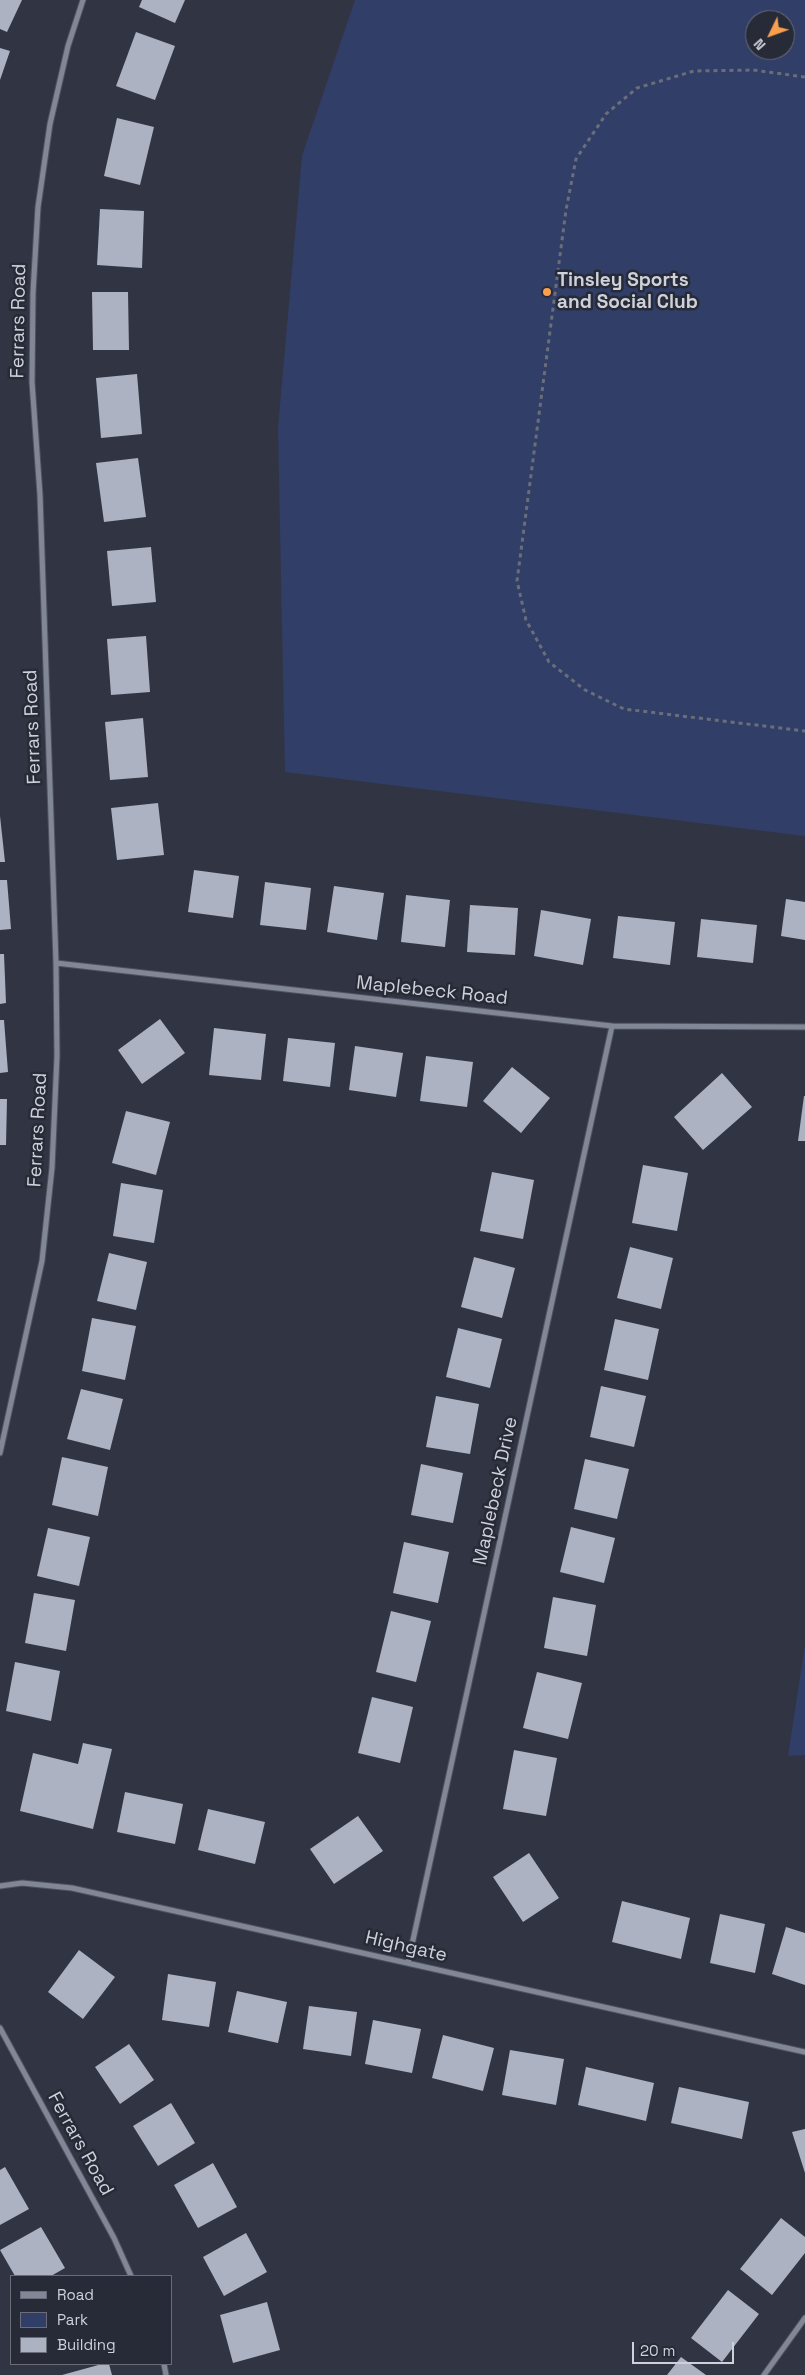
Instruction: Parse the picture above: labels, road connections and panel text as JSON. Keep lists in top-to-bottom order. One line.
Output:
{"streets":{"street":["Ferrars Road","Maplebeck Road","Maplebeck Drive","Highgate"]},"crossings":[["Ferrars Road","Maplebeck Road"],["Maplebeck Road","Maplebeck Drive"],["Maplebeck Drive","Highgate"]],"places":["Tinsley Sports and Social Club"],"legend":["Road","Park","Building"],"scale_bar":"20 m","north":"bottom left"}
